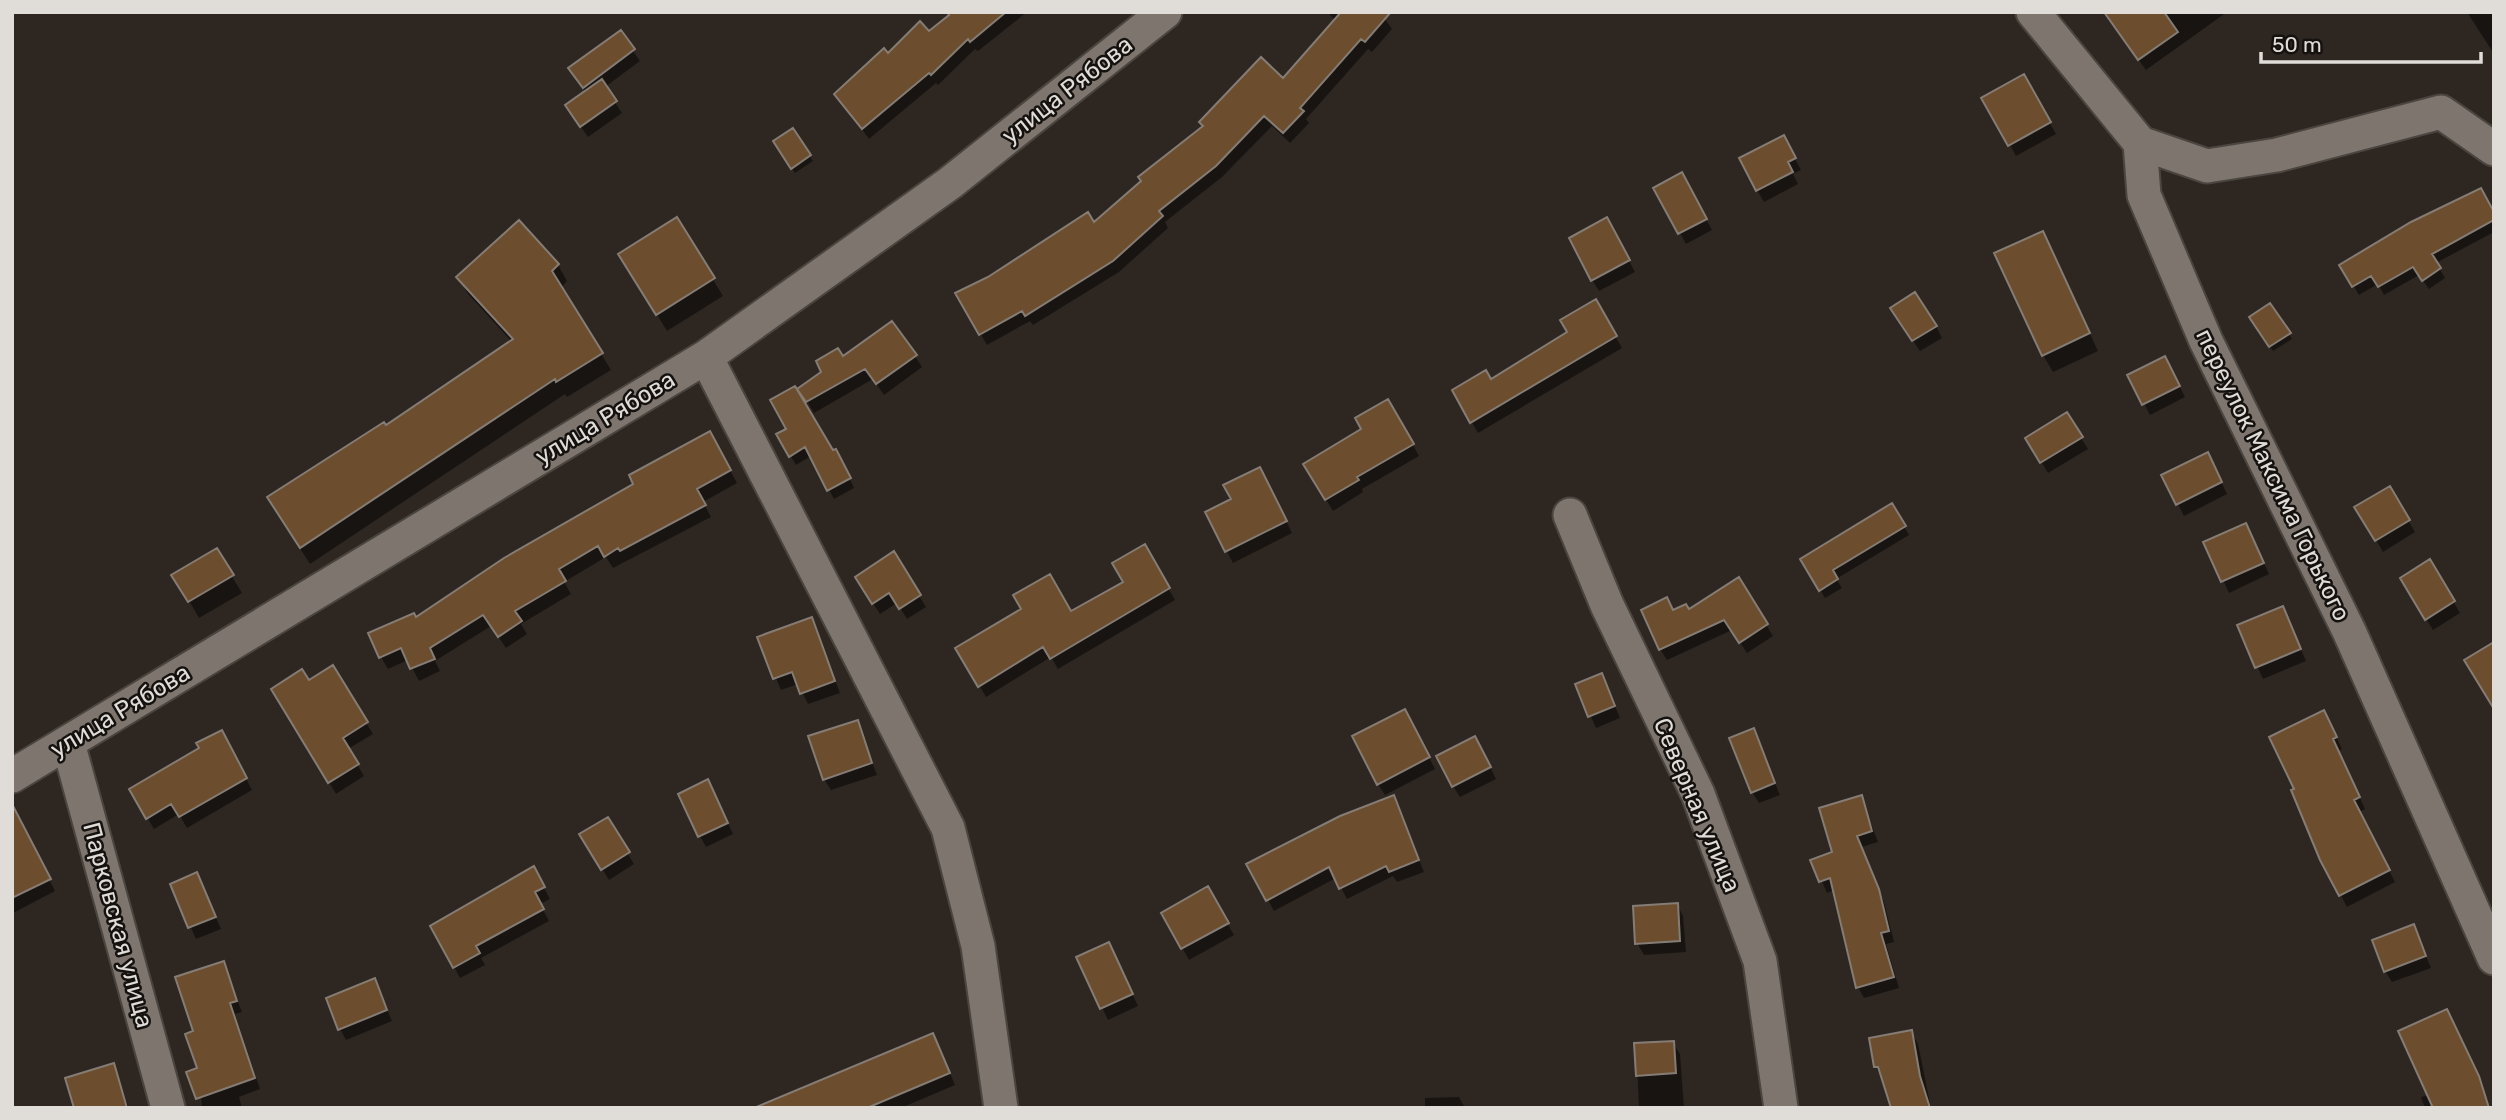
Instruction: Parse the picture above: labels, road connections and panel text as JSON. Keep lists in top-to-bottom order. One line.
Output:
{"streets":{"street":["улица Рябова","переулок Максима Горького","Северная улица","Парковская улица"]},"crossings":[["улица Рябова","Парковская улица"]],"scale_bar":"50 m"}
